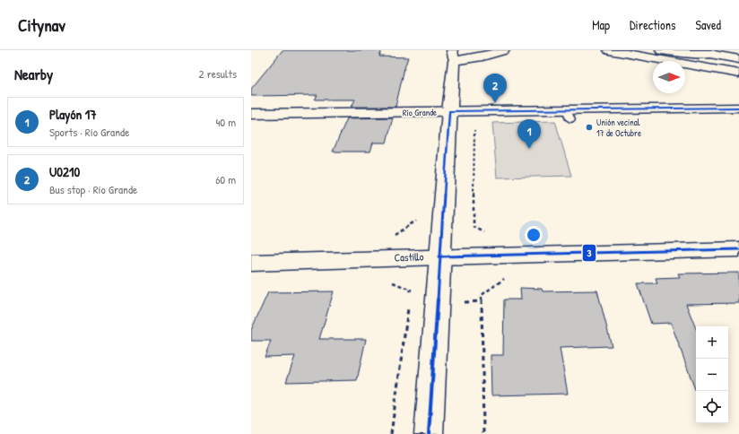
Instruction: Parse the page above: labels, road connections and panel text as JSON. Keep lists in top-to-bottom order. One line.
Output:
{"streets":{"street":["Río Grande","Castillo"]},"places":["Unión vecinal 17 de Octubre"],"lines":["transit line 3"],"north":"right","page":{"header":"Citynav","nav":["Map","Directions","Saved"],"heading":["Nearby","2 results"],"pins":["2","1"],"list":[{"mark":"1","name":"Playón 17","note":"Sports · Río Grande","value":"40 m"},{"mark":"2","name":"U0210","note":"Bus stop · Río Grande","value":"60 m"}],"map_buttons":["+","−"]}}
